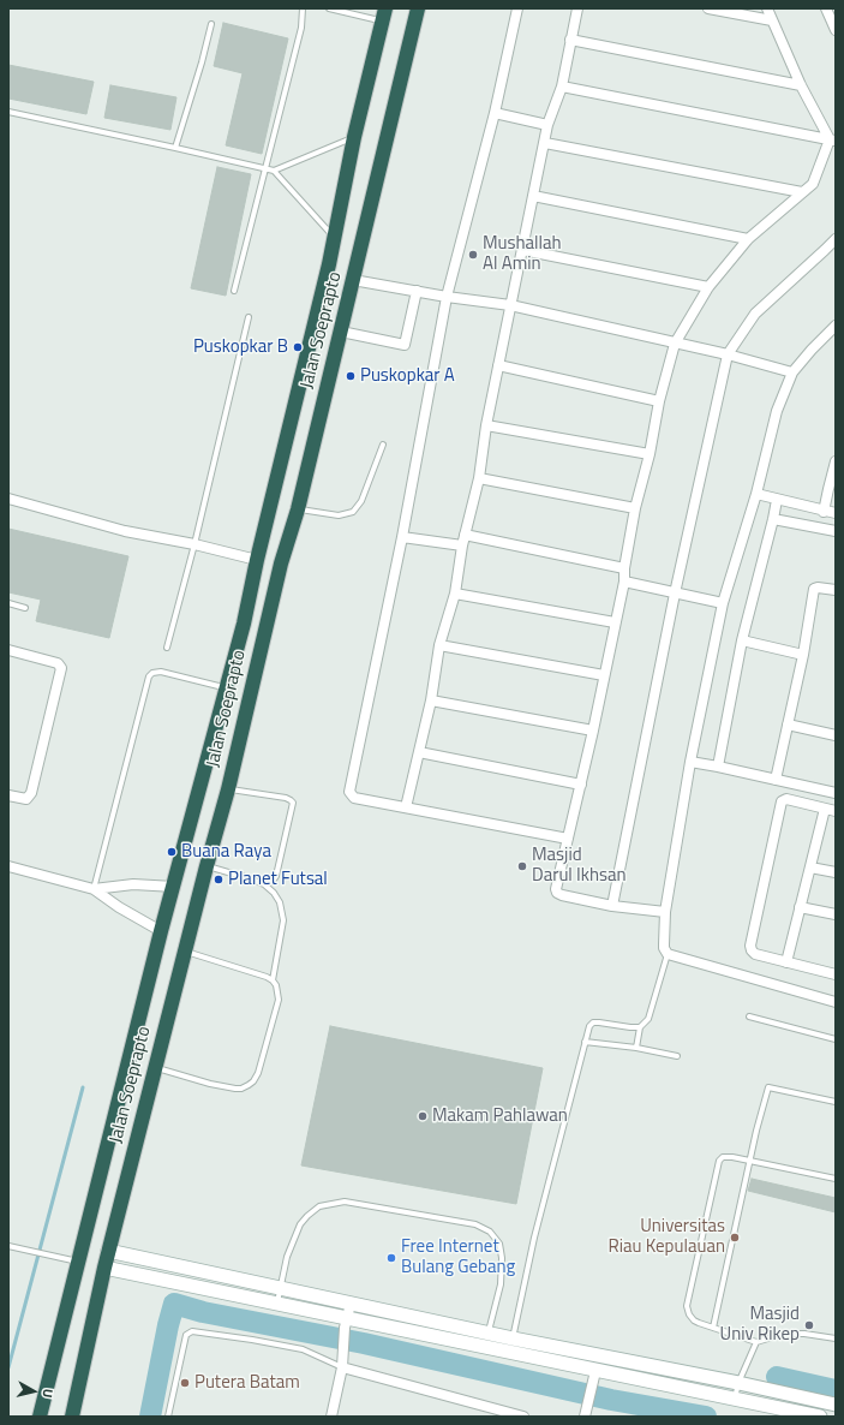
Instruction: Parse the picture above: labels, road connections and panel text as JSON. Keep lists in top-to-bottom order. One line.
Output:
{"streets":{"highway":["Jalan Soeprapto"]},"places":["Mushallah Al Amin","Puskopkar B","Puskopkar A","Buana Raya","Masjid Darul Ikhsan","Planet Futsal","Makam Pahlawan","Universitas Riau Kepulauan","Free Internet Bulang Gebang","Masjid Univ Rikep","Putera Batam"],"north":"right"}
